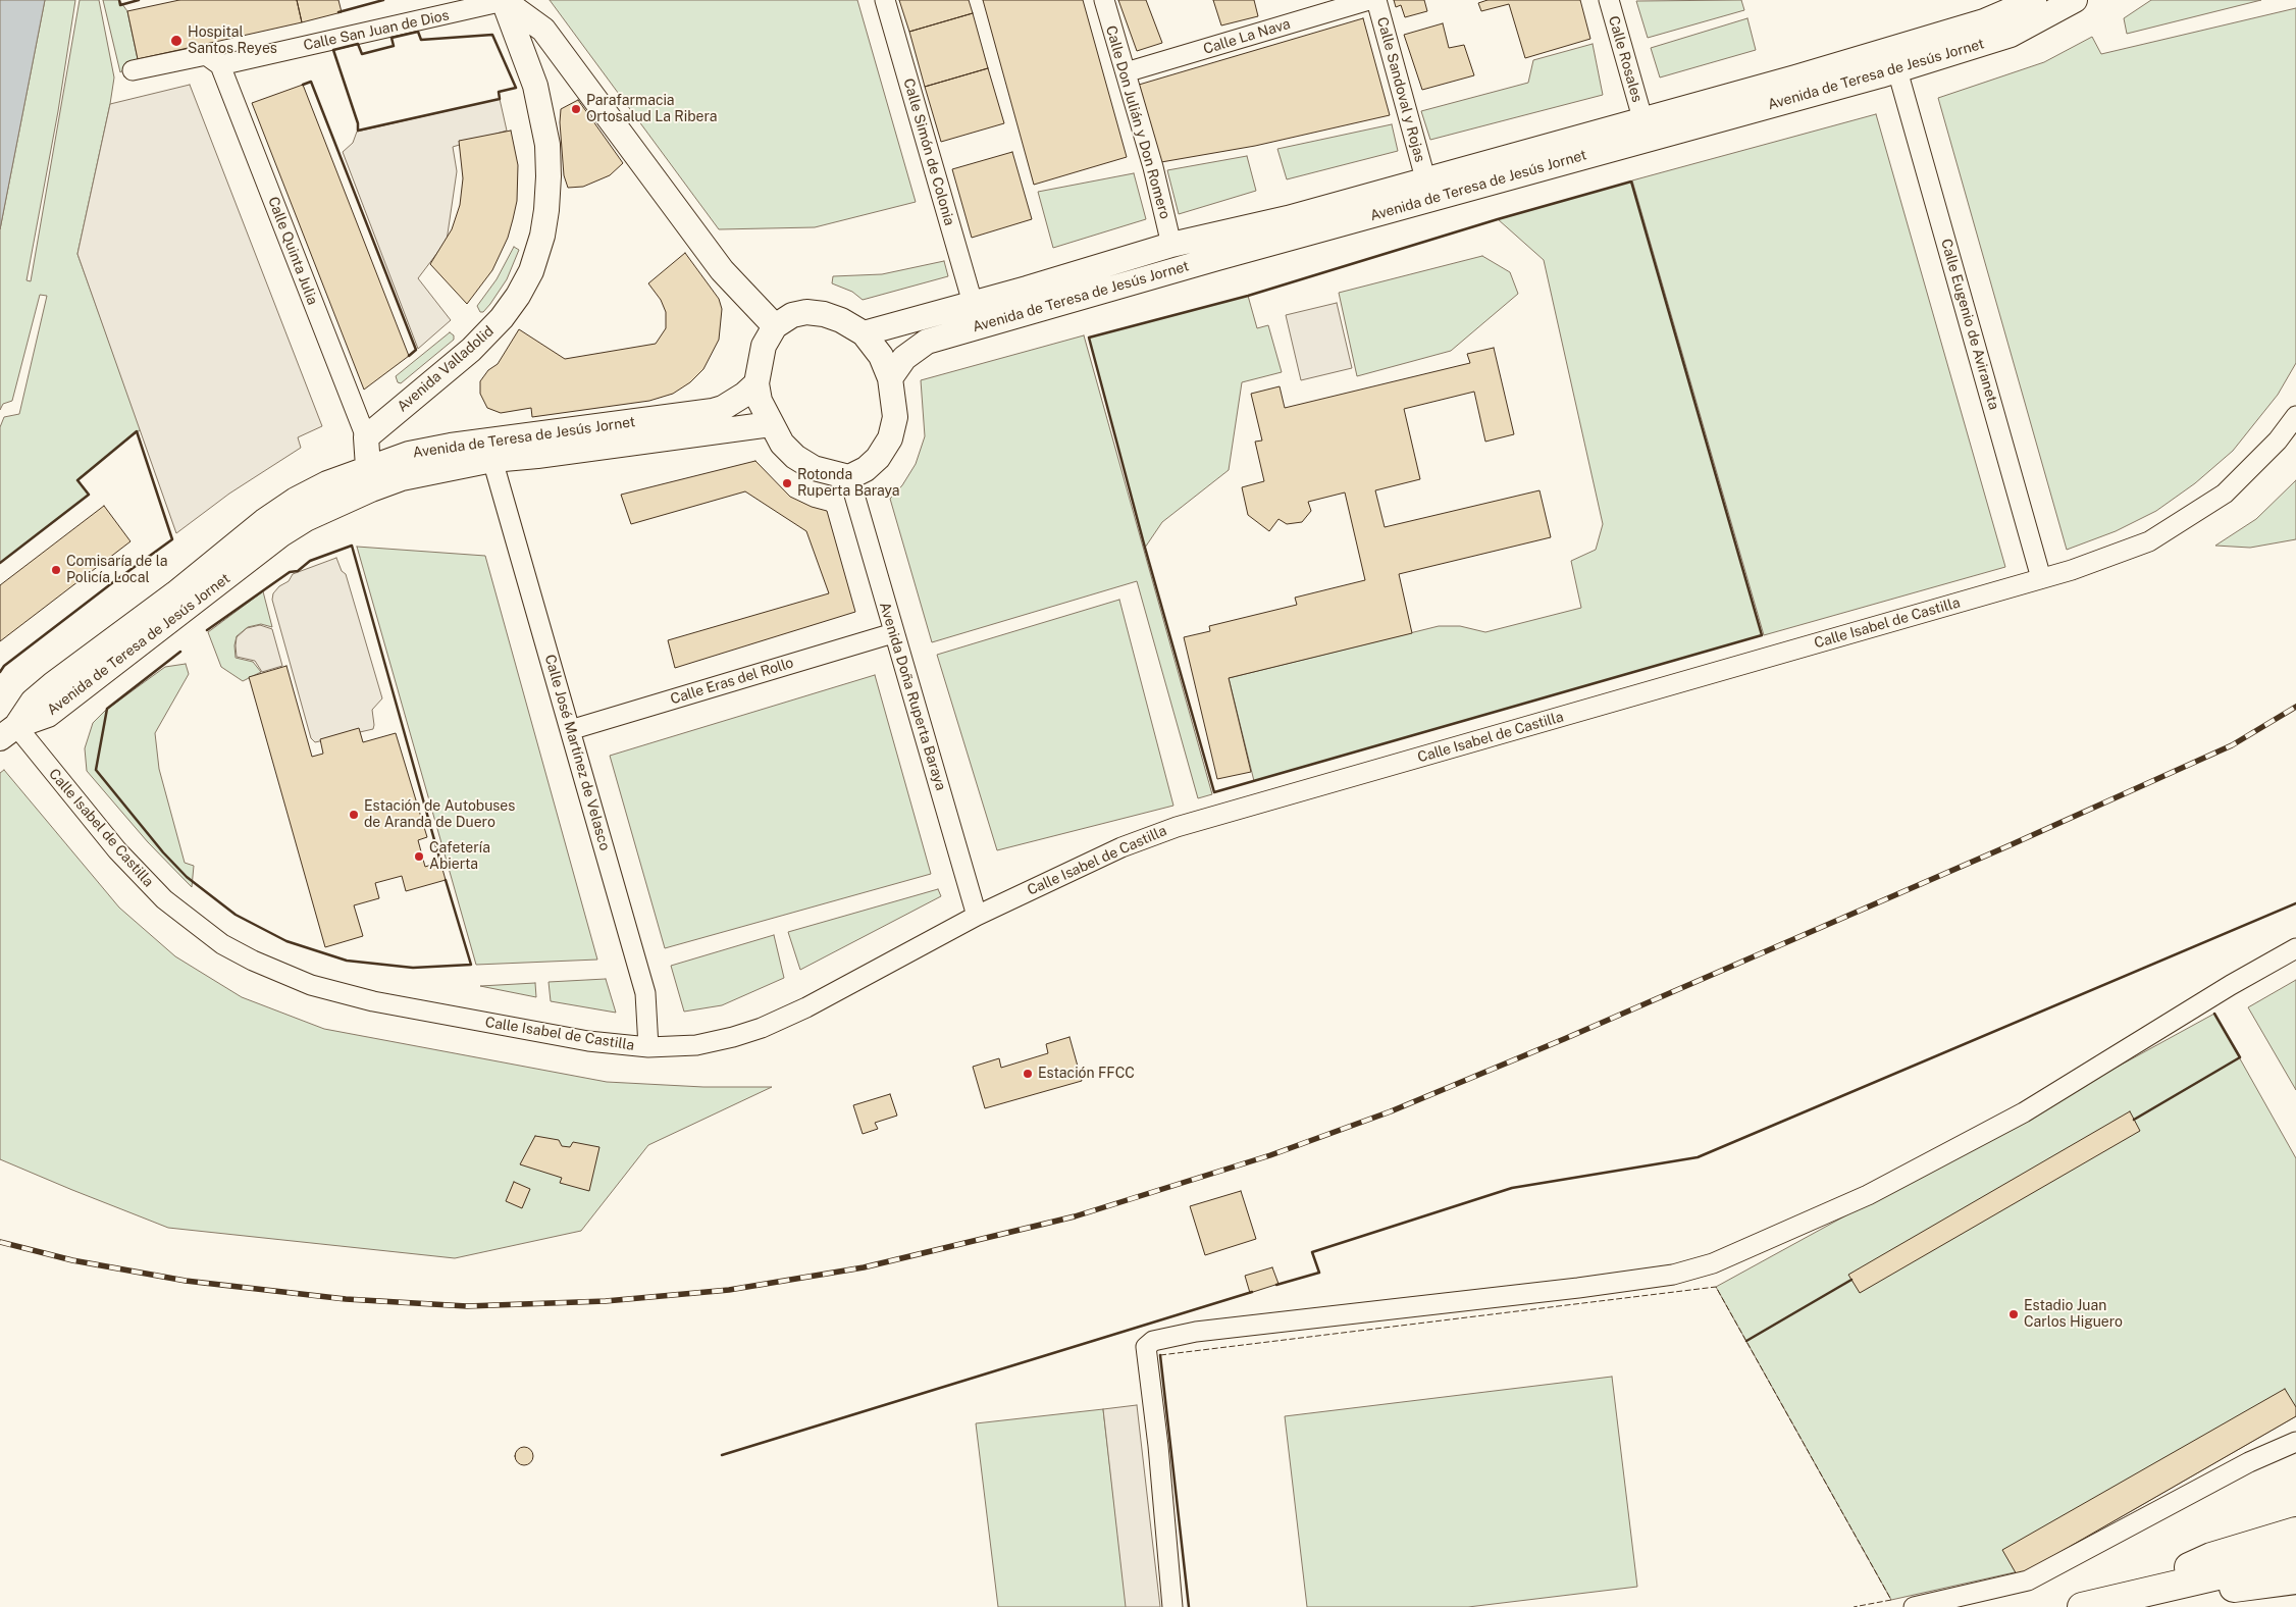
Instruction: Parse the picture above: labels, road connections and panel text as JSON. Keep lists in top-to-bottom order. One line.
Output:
{"streets":{"street":["Calle San Juan de Dios","Calle La Nava","Calle Rosales","Avenida de Teresa de Jesús Jornet","Calle Sandoval y Rojas","Calle Don Julián y Don Romero","Calle Simón de Colonia","Calle Quinta Julia","Calle Eugenio de Aviraneta","Avenida Valladolid","Calle Isabel de Castilla","Calle Eras del Rollo","Avenida Doña Ruperta Baraya","Calle José Martínez de Velasco"]},"crossings":[["Calle San Juan de Dios","Calle Quinta Julia"],["Calle San Juan de Dios","Avenida Valladolid"],["Calle La Nava","Calle Don Julián y Don Romero"],["Calle Rosales","Avenida de Teresa de Jesús Jornet"],["Avenida de Teresa de Jesús Jornet","Calle Sandoval y Rojas"],["Avenida de Teresa de Jesús Jornet","Calle Don Julián y Don Romero"],["Avenida de Teresa de Jesús Jornet","Calle Simón de Colonia"],["Avenida de Teresa de Jesús Jornet","Calle Eugenio de Aviraneta"],["Avenida de Teresa de Jesús Jornet","Calle Isabel de Castilla"],["Avenida de Teresa de Jesús Jornet","Avenida Doña Ruperta Baraya"],["Avenida de Teresa de Jesús Jornet","Calle José Martínez de Velasco"],["Calle Quinta Julia","Avenida Valladolid"],["Calle Eugenio de Aviraneta","Calle Isabel de Castilla"],["Calle Isabel de Castilla","Avenida Doña Ruperta Baraya"],["Calle Isabel de Castilla","Calle José Martínez de Velasco"],["Calle Eras del Rollo","Avenida Doña Ruperta Baraya"],["Calle Eras del Rollo","Calle José Martínez de Velasco"]],"places":["Hospital Santos Reyes","Parafarmacia Ortosalud La Ribera","Rotonda Ruperta Baraya","Comisaría de la Policía Local","Estación de Autobuses de Aranda de Duero","Cafetería Abierta","Estación FFCC","Estadio Juan Carlos Higuero"]}
